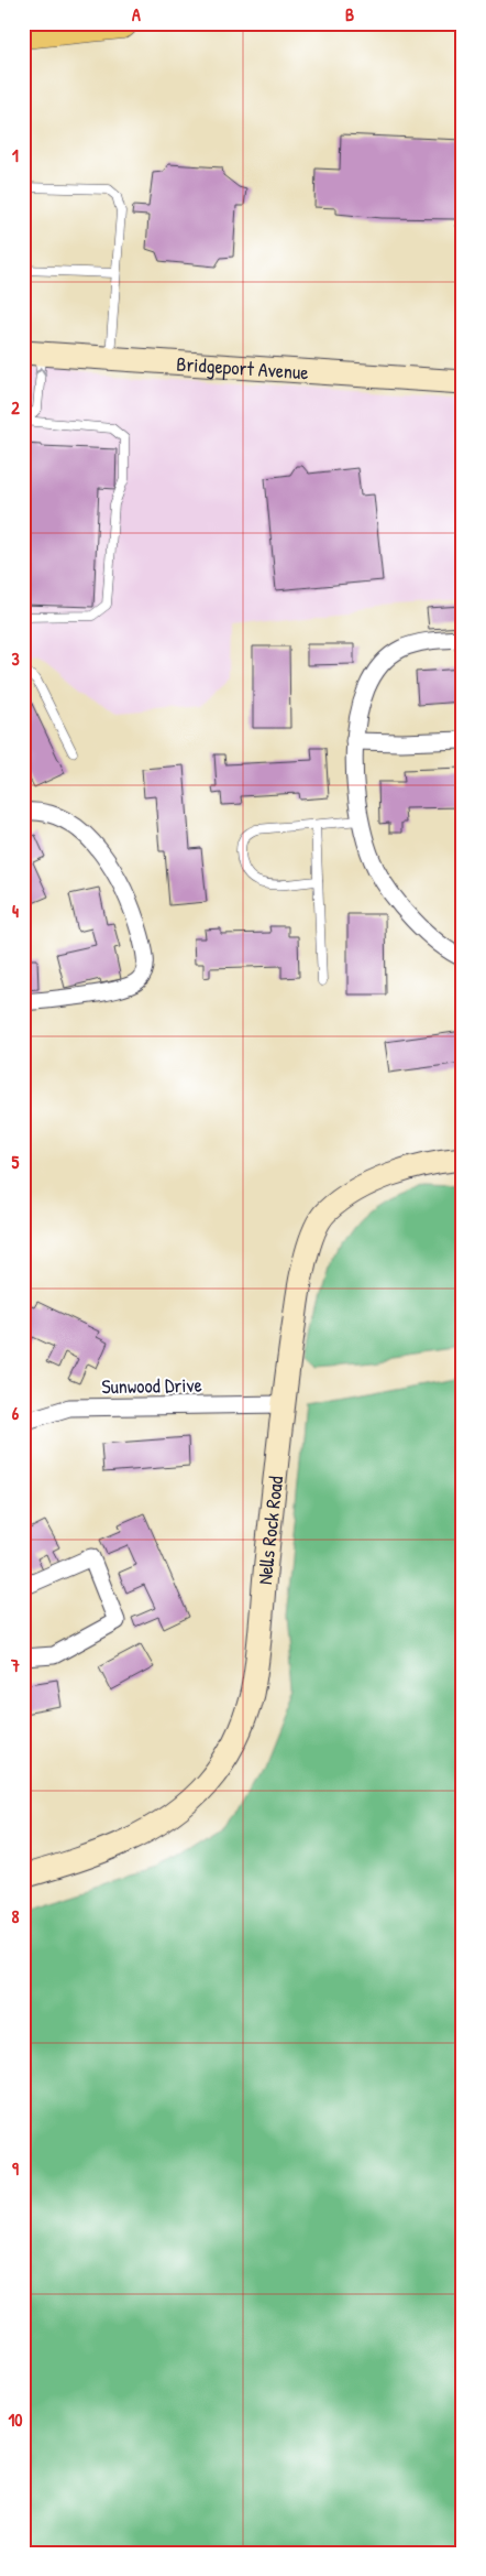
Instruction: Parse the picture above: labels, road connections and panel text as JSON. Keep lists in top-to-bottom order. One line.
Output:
{"streets":{"main road":["Bridgeport Avenue","Nells Rock Road"],"street":["Sunwood Drive"]},"crossings":[["Sunwood Drive","Nells Rock Road"]],"grid":{"columns":["A","B"],"rows":["1","2","3","4","5","6","7","8","9","10"]}}
